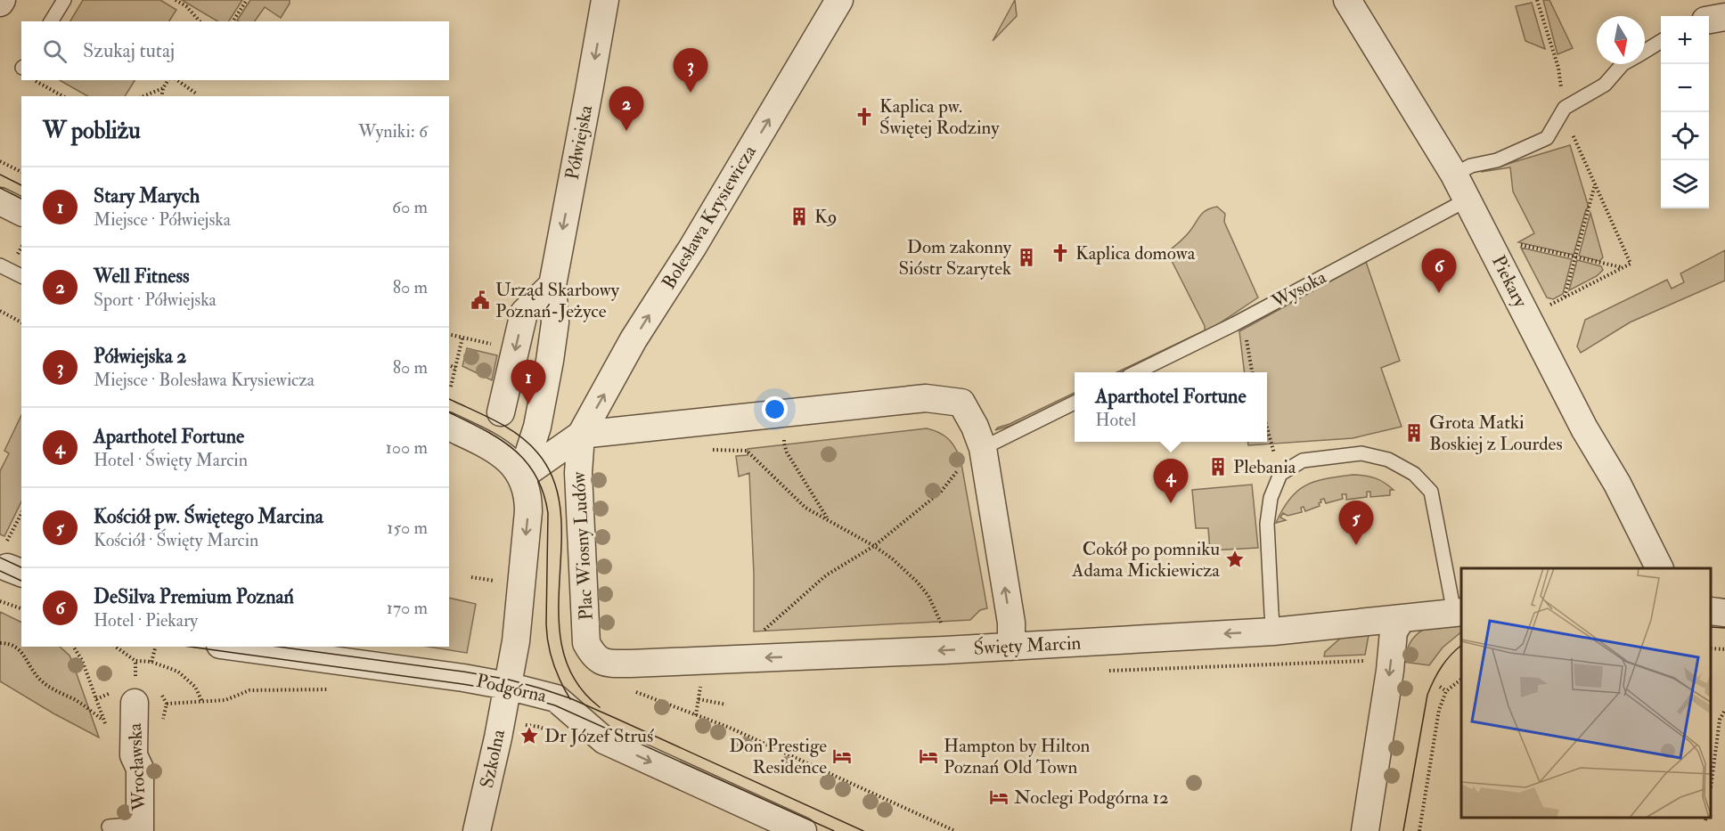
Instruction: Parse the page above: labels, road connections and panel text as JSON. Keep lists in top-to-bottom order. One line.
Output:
{"streets":{"street":["Półwiejska","Bolesława Krysiewicza","Piekary","Plac Wiosny Ludów","Święty Marcin","Podgórna","Szkolna","Wrocławska"],"lane":["Wysoka"]},"crossings":[["Bolesława Krysiewicza","Plac Wiosny Ludów"],["Piekary","Wysoka"],["Plac Wiosny Ludów","Święty Marcin"],["Podgórna","Szkolna"]],"one_way":["Półwiejska","Bolesława Krysiewicza","Święty Marcin","Podgórna"],"places":{"church":["Kaplica pw. Świętej Rodziny","Kaplica domowa"],"building":["K9","Dom zakonny Sióstr Szarytek","Grota Matki Boskiej z Lourdes","Plebania"],"public building":["Urząd Skarbowy Poznań-Jeżyce"],"place":["Cokół po pomniku Adama Mickiewicza","Dr Józef Struś"],"hotel":["Don Prestige Residence","Hampton by Hilton Poznań Old Town","Noclegi Podgórna 12"]},"north":"bottom","page":{"map_buttons":["+","−"],"search":"Szukaj tutaj","pins":["3","2","6","1","4","5"],"heading":["W pobliżu","Wyniki: 6"],"list":[{"mark":"1","name":"Stary Marych","note":"Miejsce · Półwiejska","value":"60 m"},{"mark":"2","name":"Well Fitness","note":"Sport · Półwiejska","value":"80 m"},{"mark":"3","name":"Półwiejska 2","note":"Miejsce · Bolesława Krysiewicza","value":"80 m"},{"mark":"4","name":"Aparthotel Fortune","note":"Hotel · Święty Marcin","value":"100 m"},{"mark":"5","name":"Kościół pw. Świętego Marcina","note":"Kościół · Święty Marcin","value":"150 m"},{"mark":"6","name":"DeSilva Premium Poznań","note":"Hotel · Piekary","value":"170 m"}],"popup":["Aparthotel Fortune","Hotel"]}}
